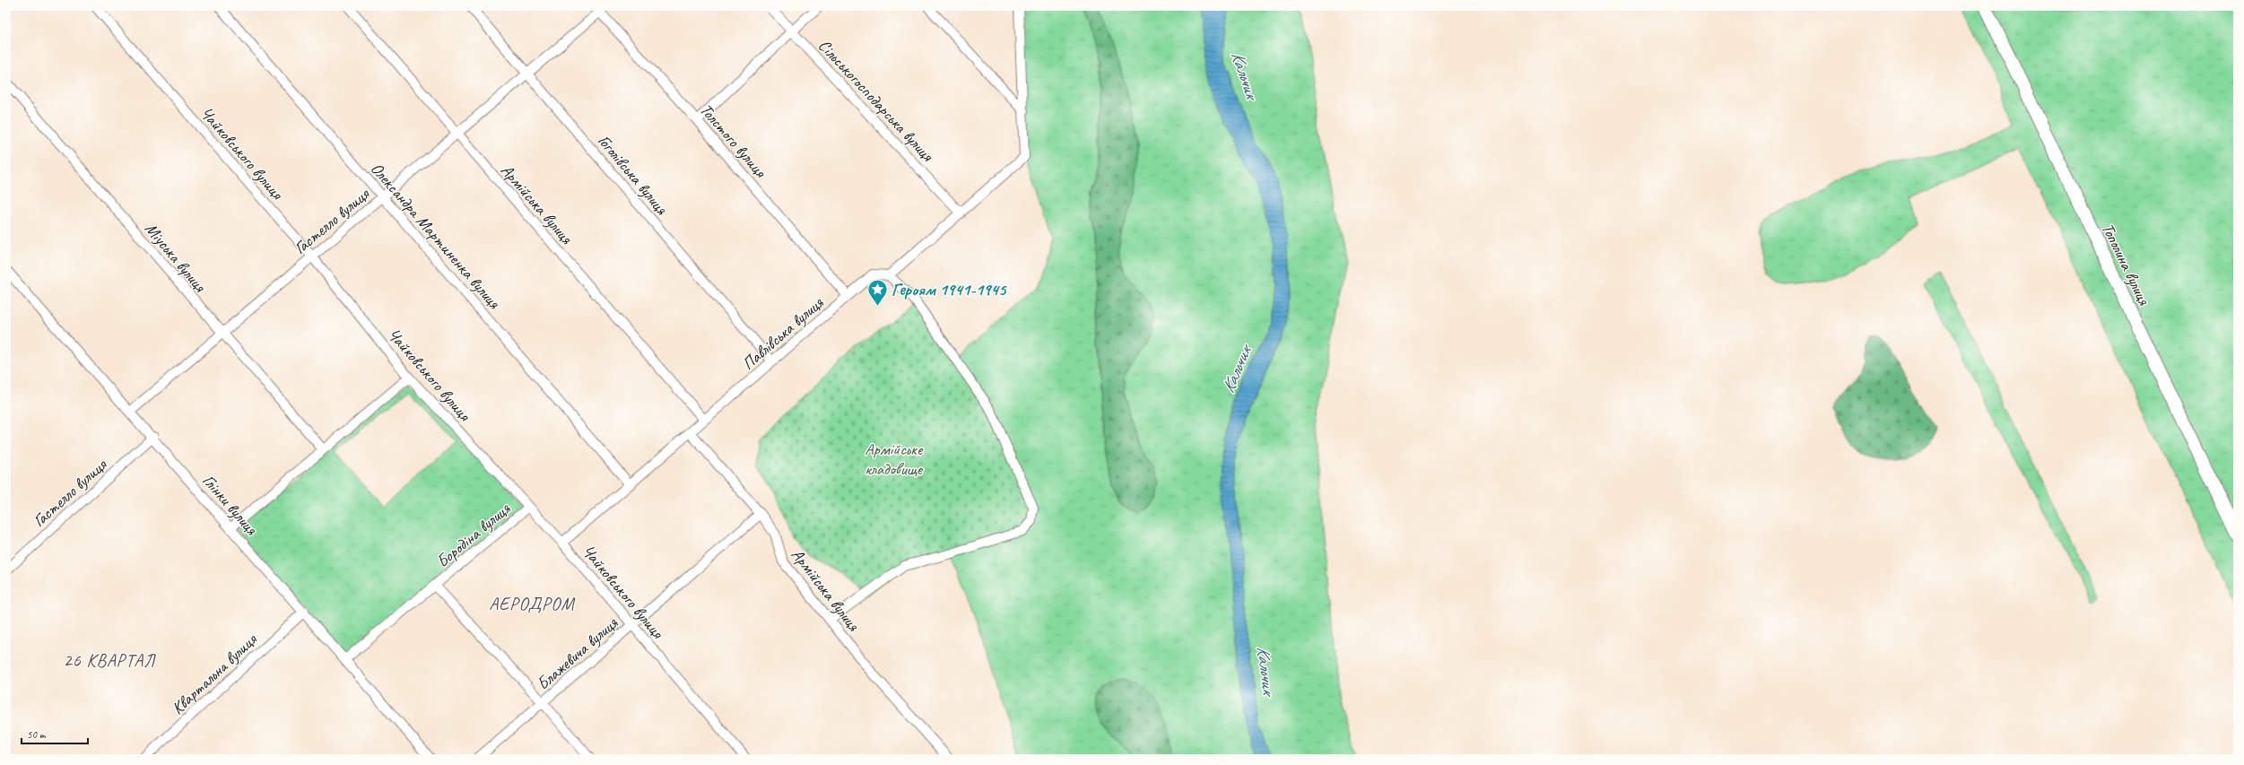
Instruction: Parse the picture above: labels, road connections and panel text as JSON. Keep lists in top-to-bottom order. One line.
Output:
{"streets":{"main road":["Тополина вулиця"],"street":["Сільськогосподарська вулиця","Толстого вулиця","Чайковського вулиця","Гоголівська вулиця","Армійська вулиця","Гастелло вулиця","Олександра Мартиненка вулиця","Міуська вулиця","Павлівська вулиця","Глінки вулиця","Бородіна вулиця","Блажевича вулиця","Квартальна вулиця"]},"crossings":[["Толстого вулиця","Гастелло вулиця"],["Толстого вулиця","Павлівська вулиця"],["Чайковського вулиця","Гастелло вулиця"],["Чайковського вулиця","Павлівська вулиця"],["Чайковського вулиця","Бородіна вулиця"],["Чайковського вулиця","Блажевича вулиця"],["Гоголівська вулиця","Гастелло вулиця"],["Гоголівська вулиця","Павлівська вулиця"],["Армійська вулиця","Гастелло вулиця"],["Армійська вулиця","Павлівська вулиця"],["Армійська вулиця","Блажевича вулиця"],["Гастелло вулиця","Олександра Мартиненка вулиця"],["Гастелло вулиця","Міуська вулиця"],["Гастелло вулиця","Глінки вулиця"],["Олександра Мартиненка вулиця","Павлівська вулиця"],["Глінки вулиця","Бородіна вулиця"],["Глінки вулиця","Квартальна вулиця"],["Бородіна вулиця","Блажевича вулиця"]],"districts":["АЕРОДРОМ","26 КВАРТАЛ"],"water":["Кальчик"],"parks":["Армійське кладовище"],"places":{"place":["Героям 1941-1945"]},"scale_bar":"50 m"}
